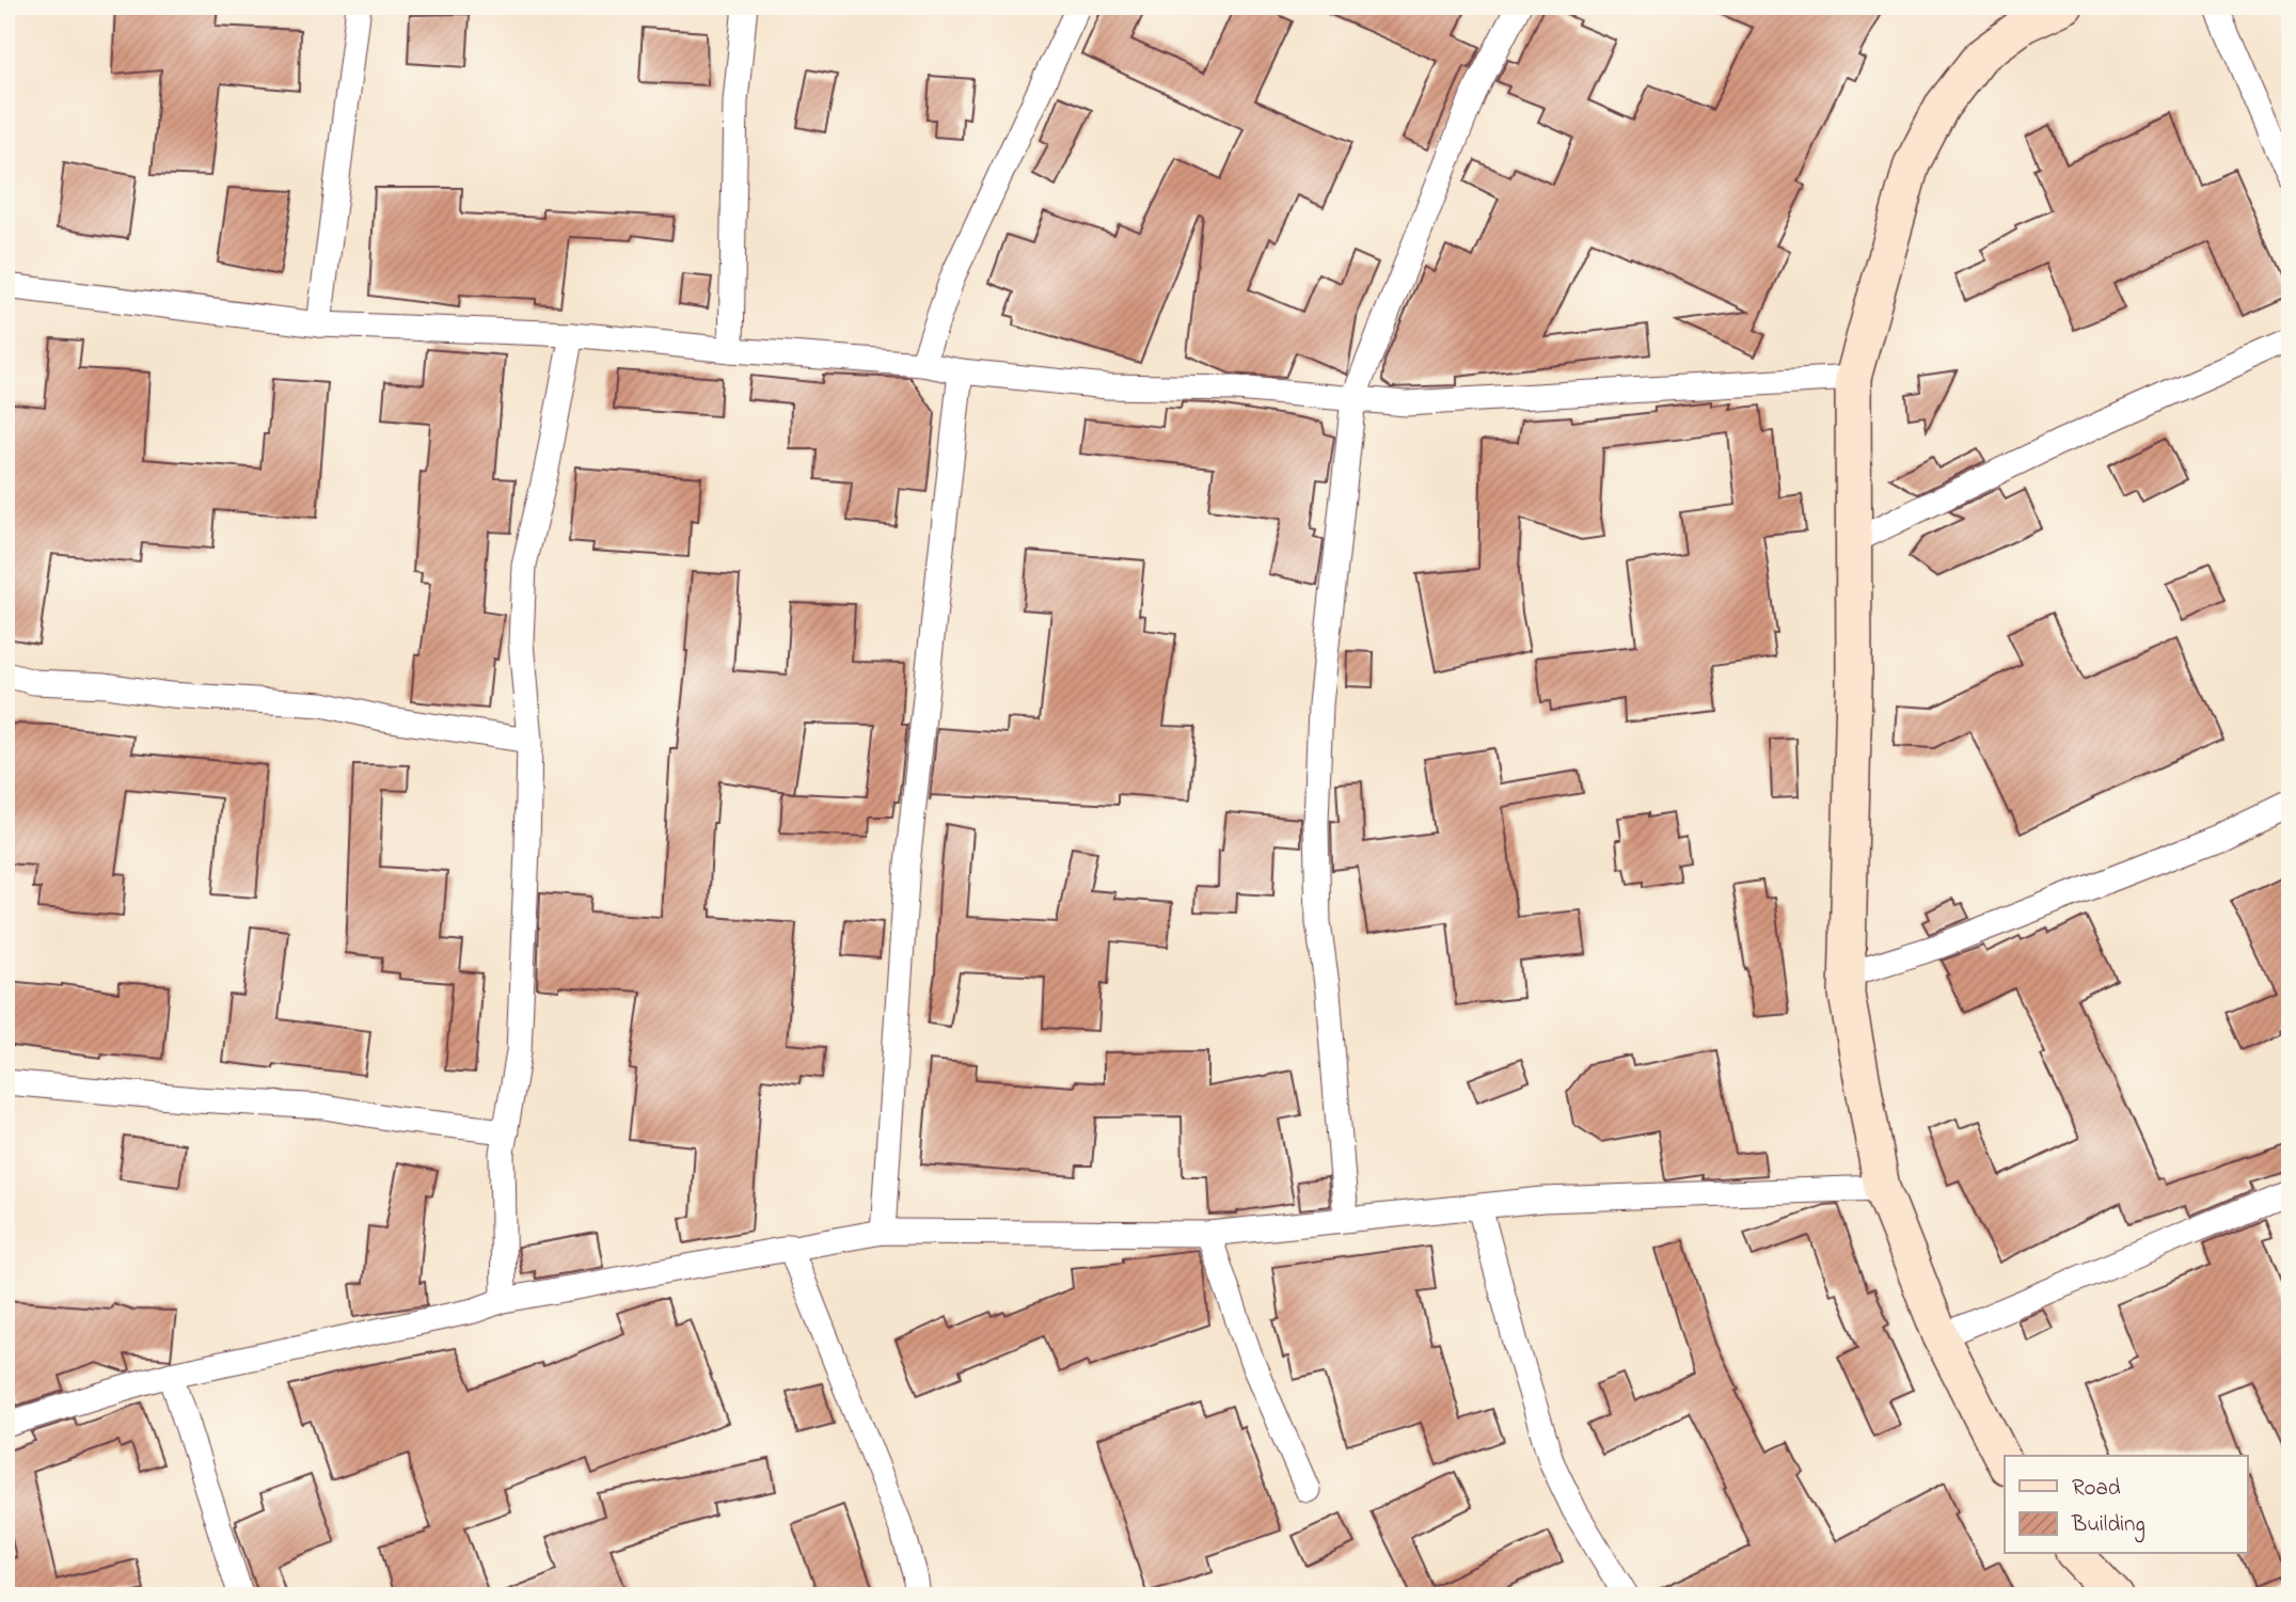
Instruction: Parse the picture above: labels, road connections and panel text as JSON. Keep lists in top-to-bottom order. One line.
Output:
{"legend":["Road","Building"]}
